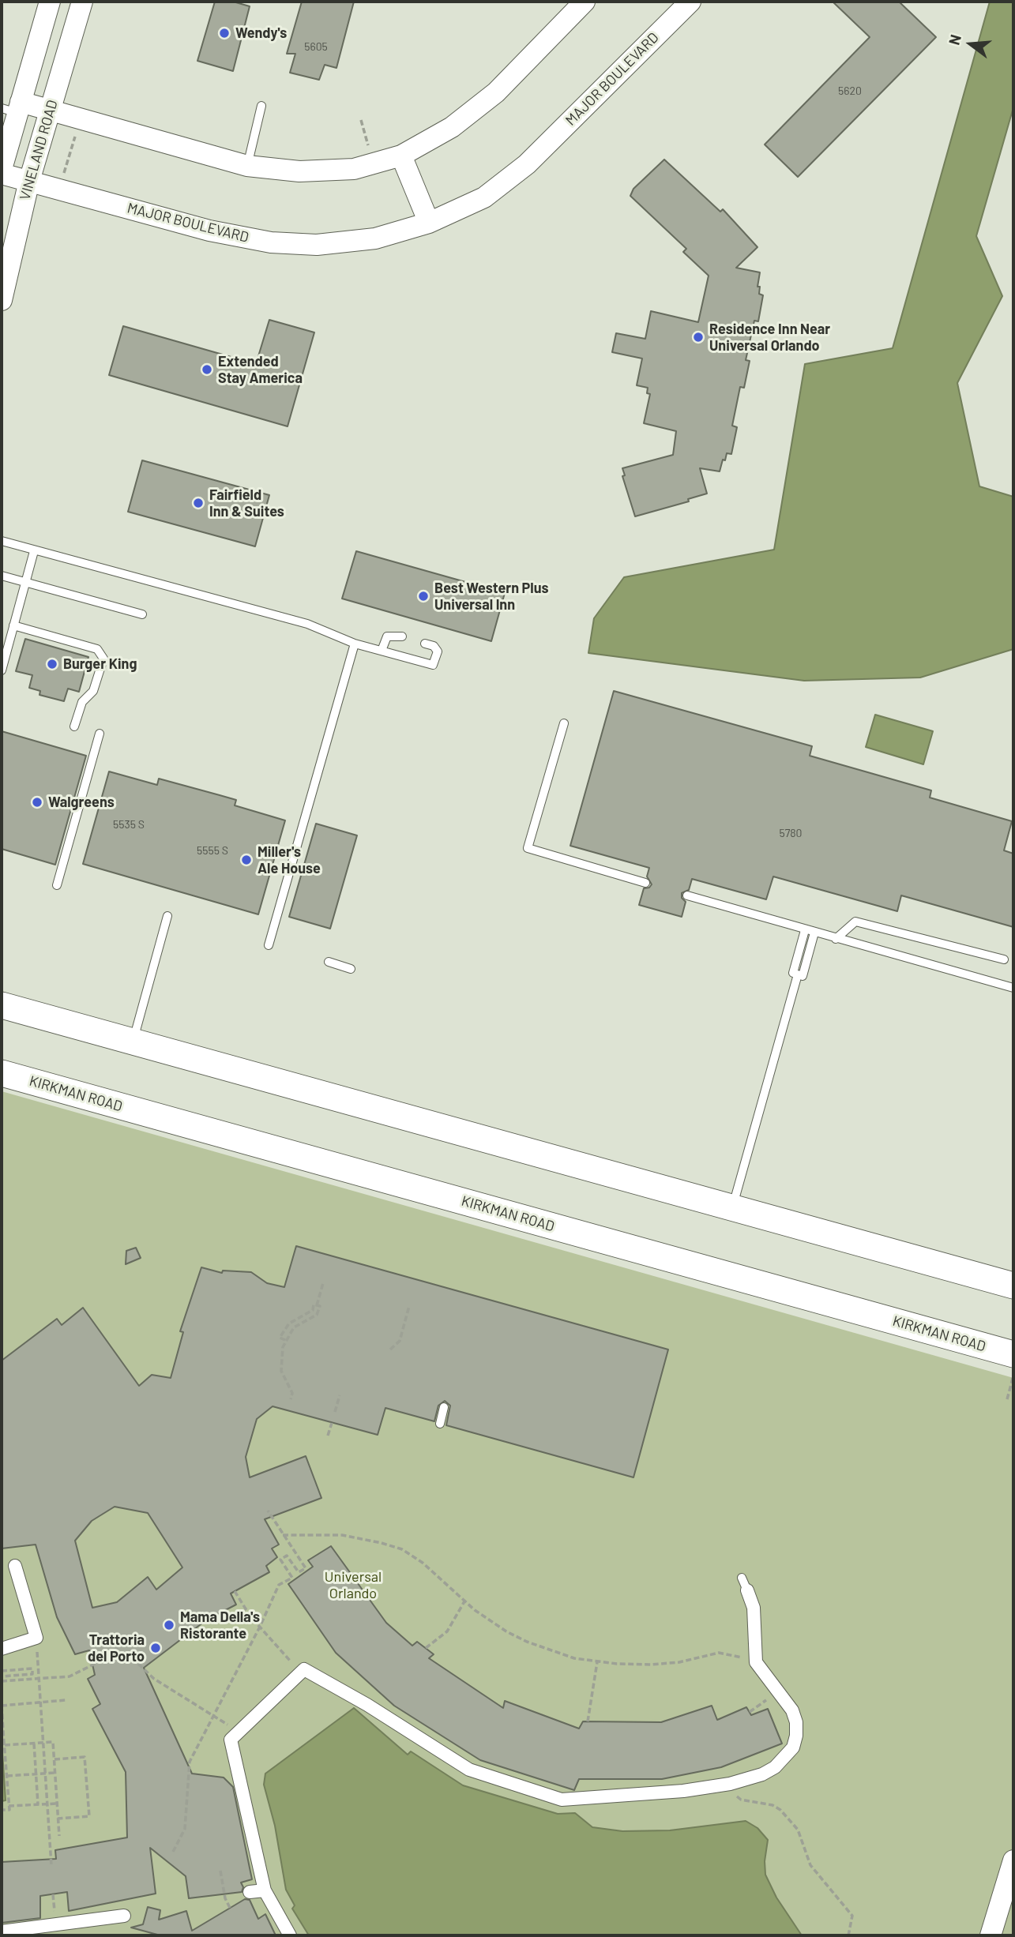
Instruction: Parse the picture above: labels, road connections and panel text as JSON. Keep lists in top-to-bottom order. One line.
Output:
{"streets":{"main road":["KIRKMAN ROAD"],"street":["MAJOR BOULEVARD","VINELAND ROAD"]},"crossings":[["MAJOR BOULEVARD","VINELAND ROAD"]],"parks":["Universal Orlando"],"places":["Wendy's","Residence Inn Near Universal Orlando","Extended Stay America","Fairfield Inn & Suites","Best Western Plus Universal Inn","Burger King","Walgreens","Miller's Ale House","Mama Della's Ristorante","Trattoria del Porto"],"house_numbers":["5605","5620","5535 S","5780","5555 S"],"north":"left"}
